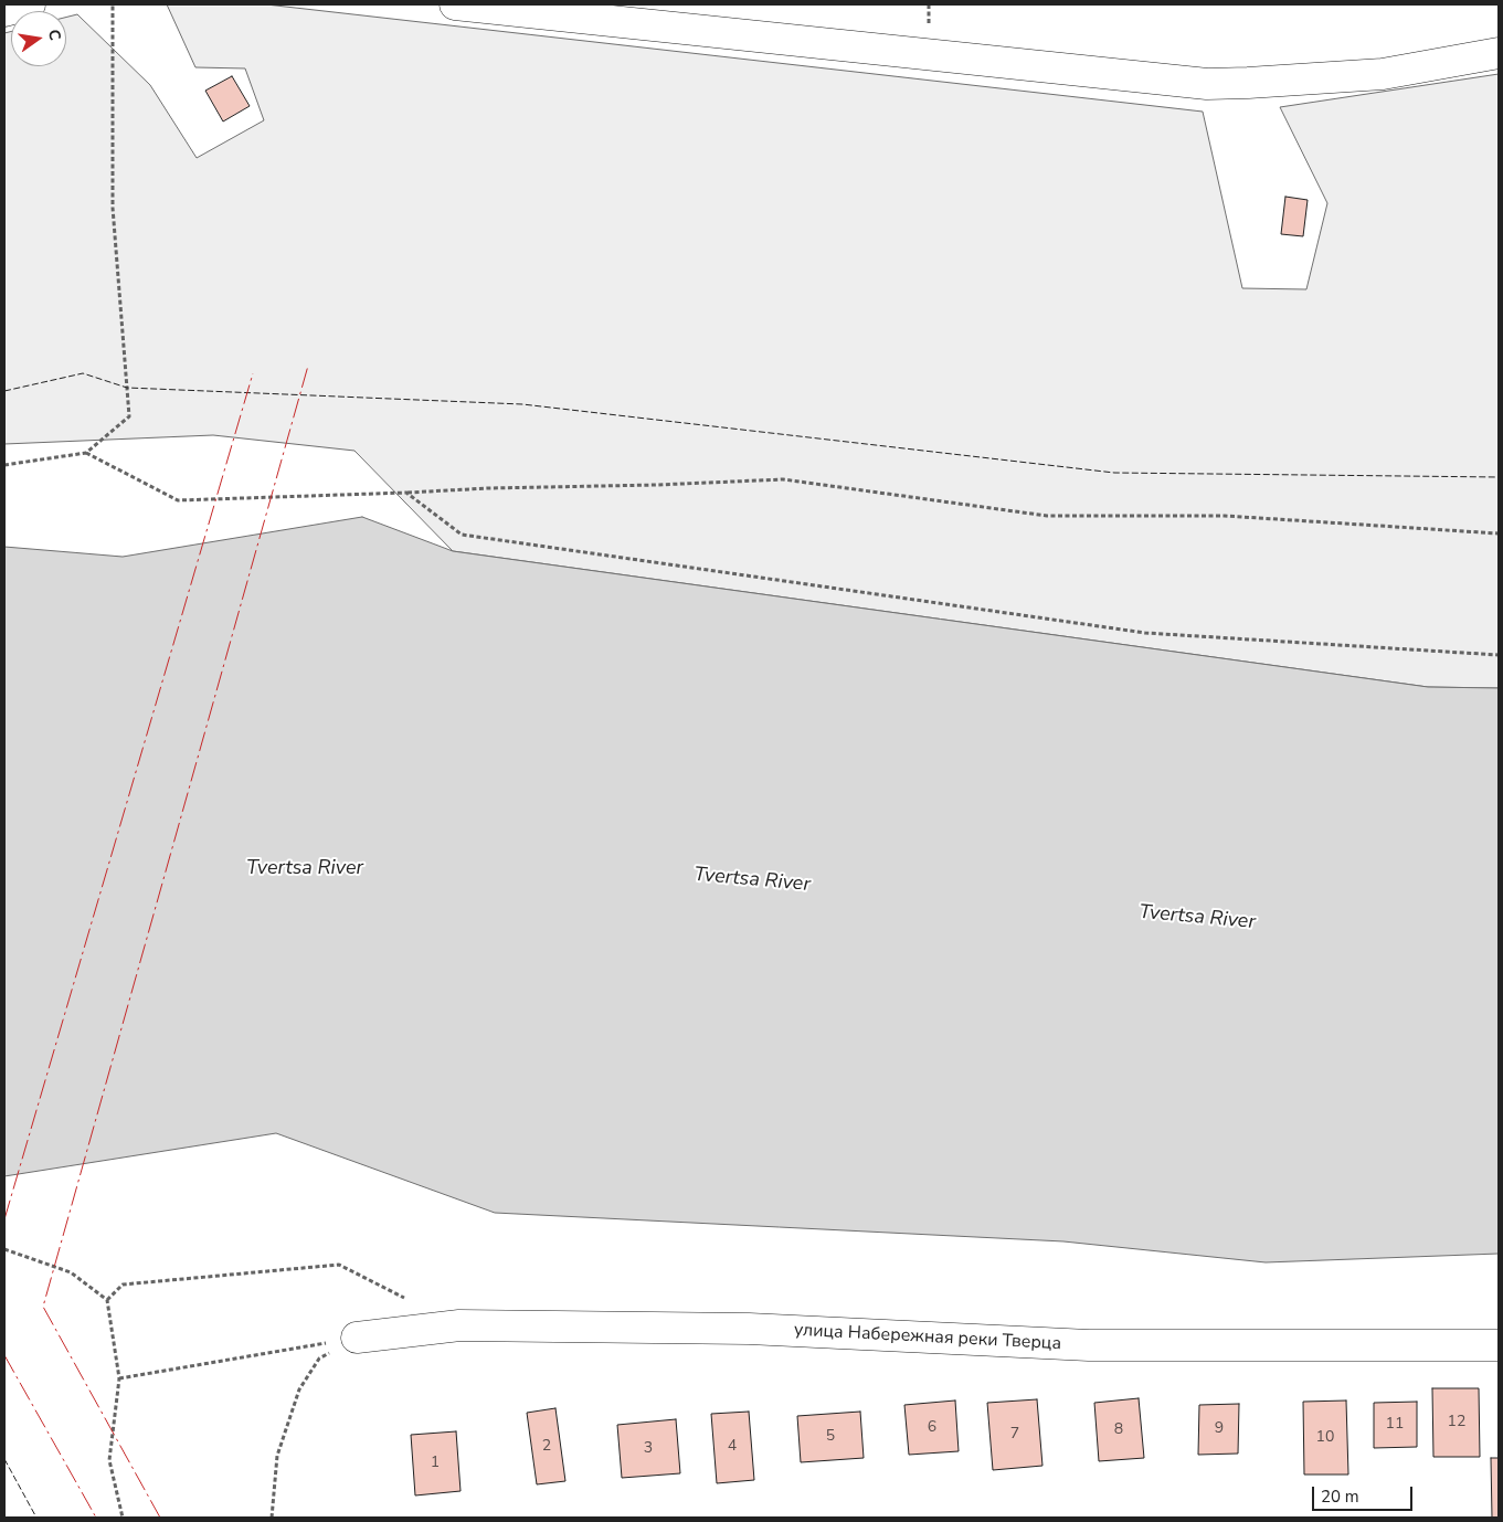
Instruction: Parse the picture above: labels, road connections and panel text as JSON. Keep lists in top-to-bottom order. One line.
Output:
{"streets":{"street":["улица Набережная реки Тверца"]},"water":["Tvertsa River"],"house_numbers":["12","11","6","9","8","7","5","10","2","4","3","1"],"scale_bar":"20 m","north":"right"}
